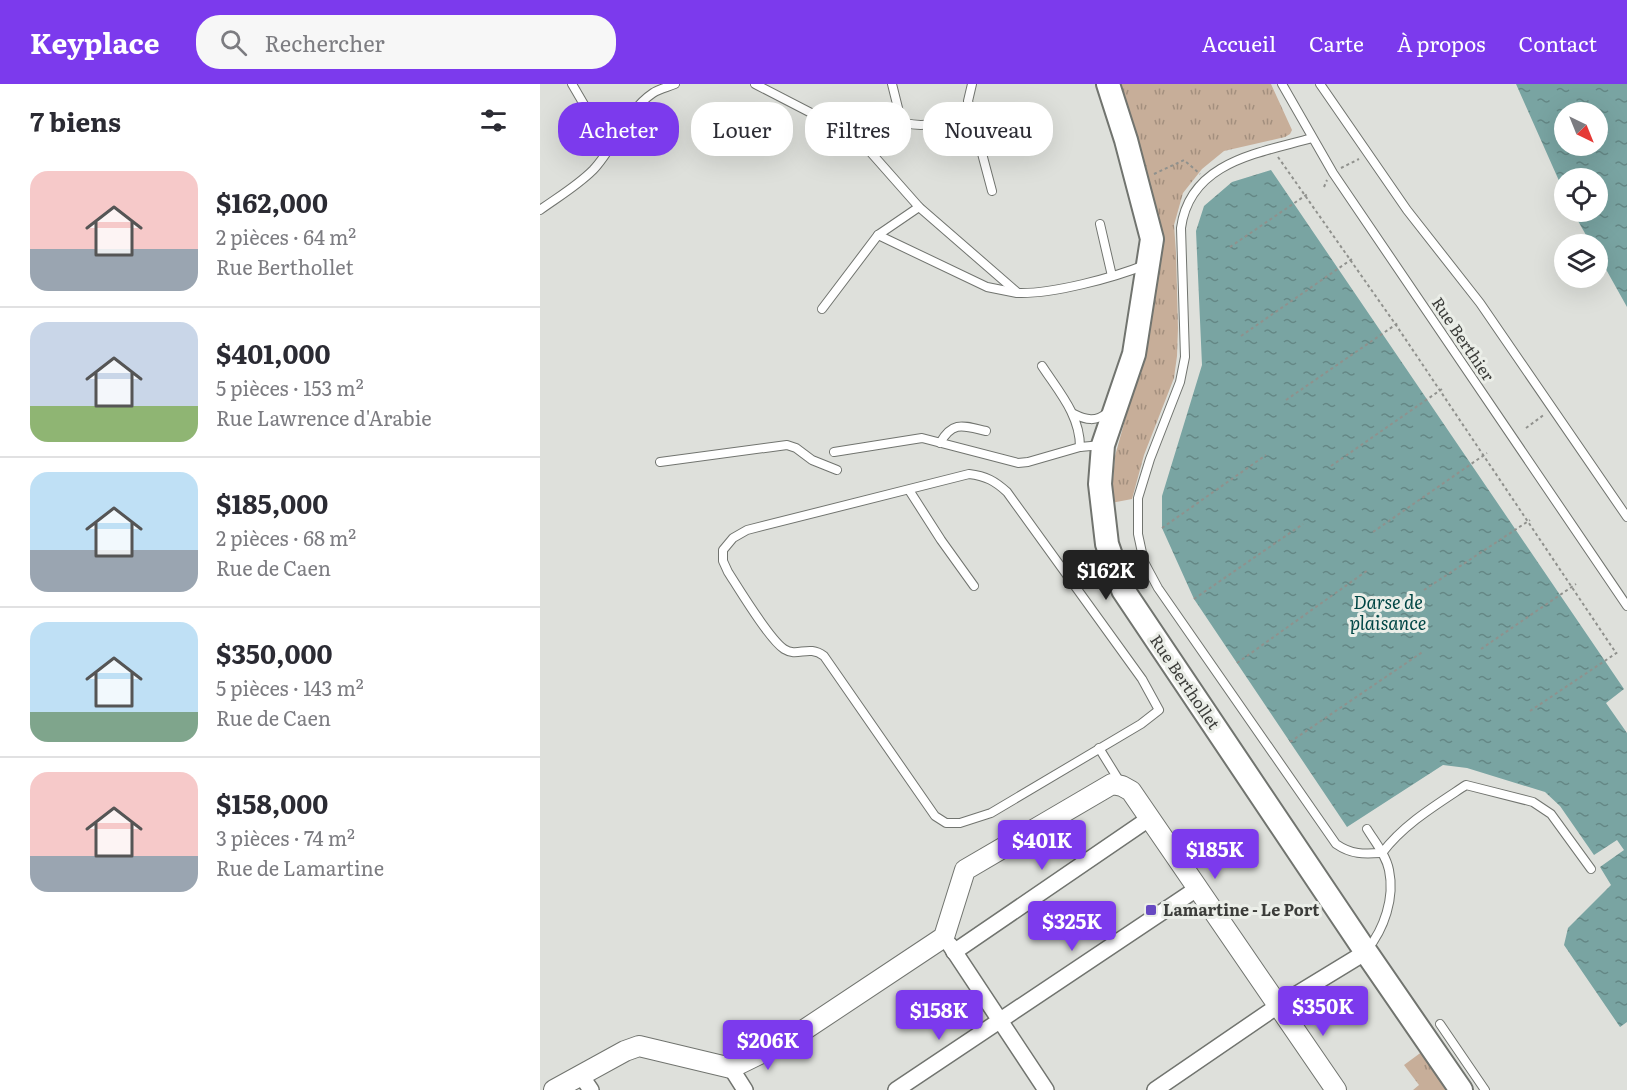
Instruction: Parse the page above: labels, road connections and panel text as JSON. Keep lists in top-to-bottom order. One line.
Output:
{"streets":{"main road":["Rue Berthollet"],"lane":["Rue Berthier"]},"water":["Darse de plaisance"],"places":{"transit":["Lamartine - Le Port"]},"north":"bottom right","page":{"header":"Keyplace","search":"Rechercher","nav":["Accueil","Carte","À propos","Contact"],"heading":"7 biens","chip":["Acheter","Louer","Filtres","Nouveau"],"list":[{"name":"$162,000","note":"2 pièces · 64 m² · Rue Berthollet"},{"name":"$401,000","note":"5 pièces · 153 m² · Rue Lawrence d'Arabie"},{"name":"$185,000","note":"2 pièces · 68 m² · Rue de Caen"},{"name":"$350,000","note":"5 pièces · 143 m² · Rue de Caen"},{"name":"$158,000","note":"3 pièces · 74 m² · Rue de Lamartine"}],"price":["$162K","$401K","$185K","$325K","$350K","$158K","$206K"]}}
